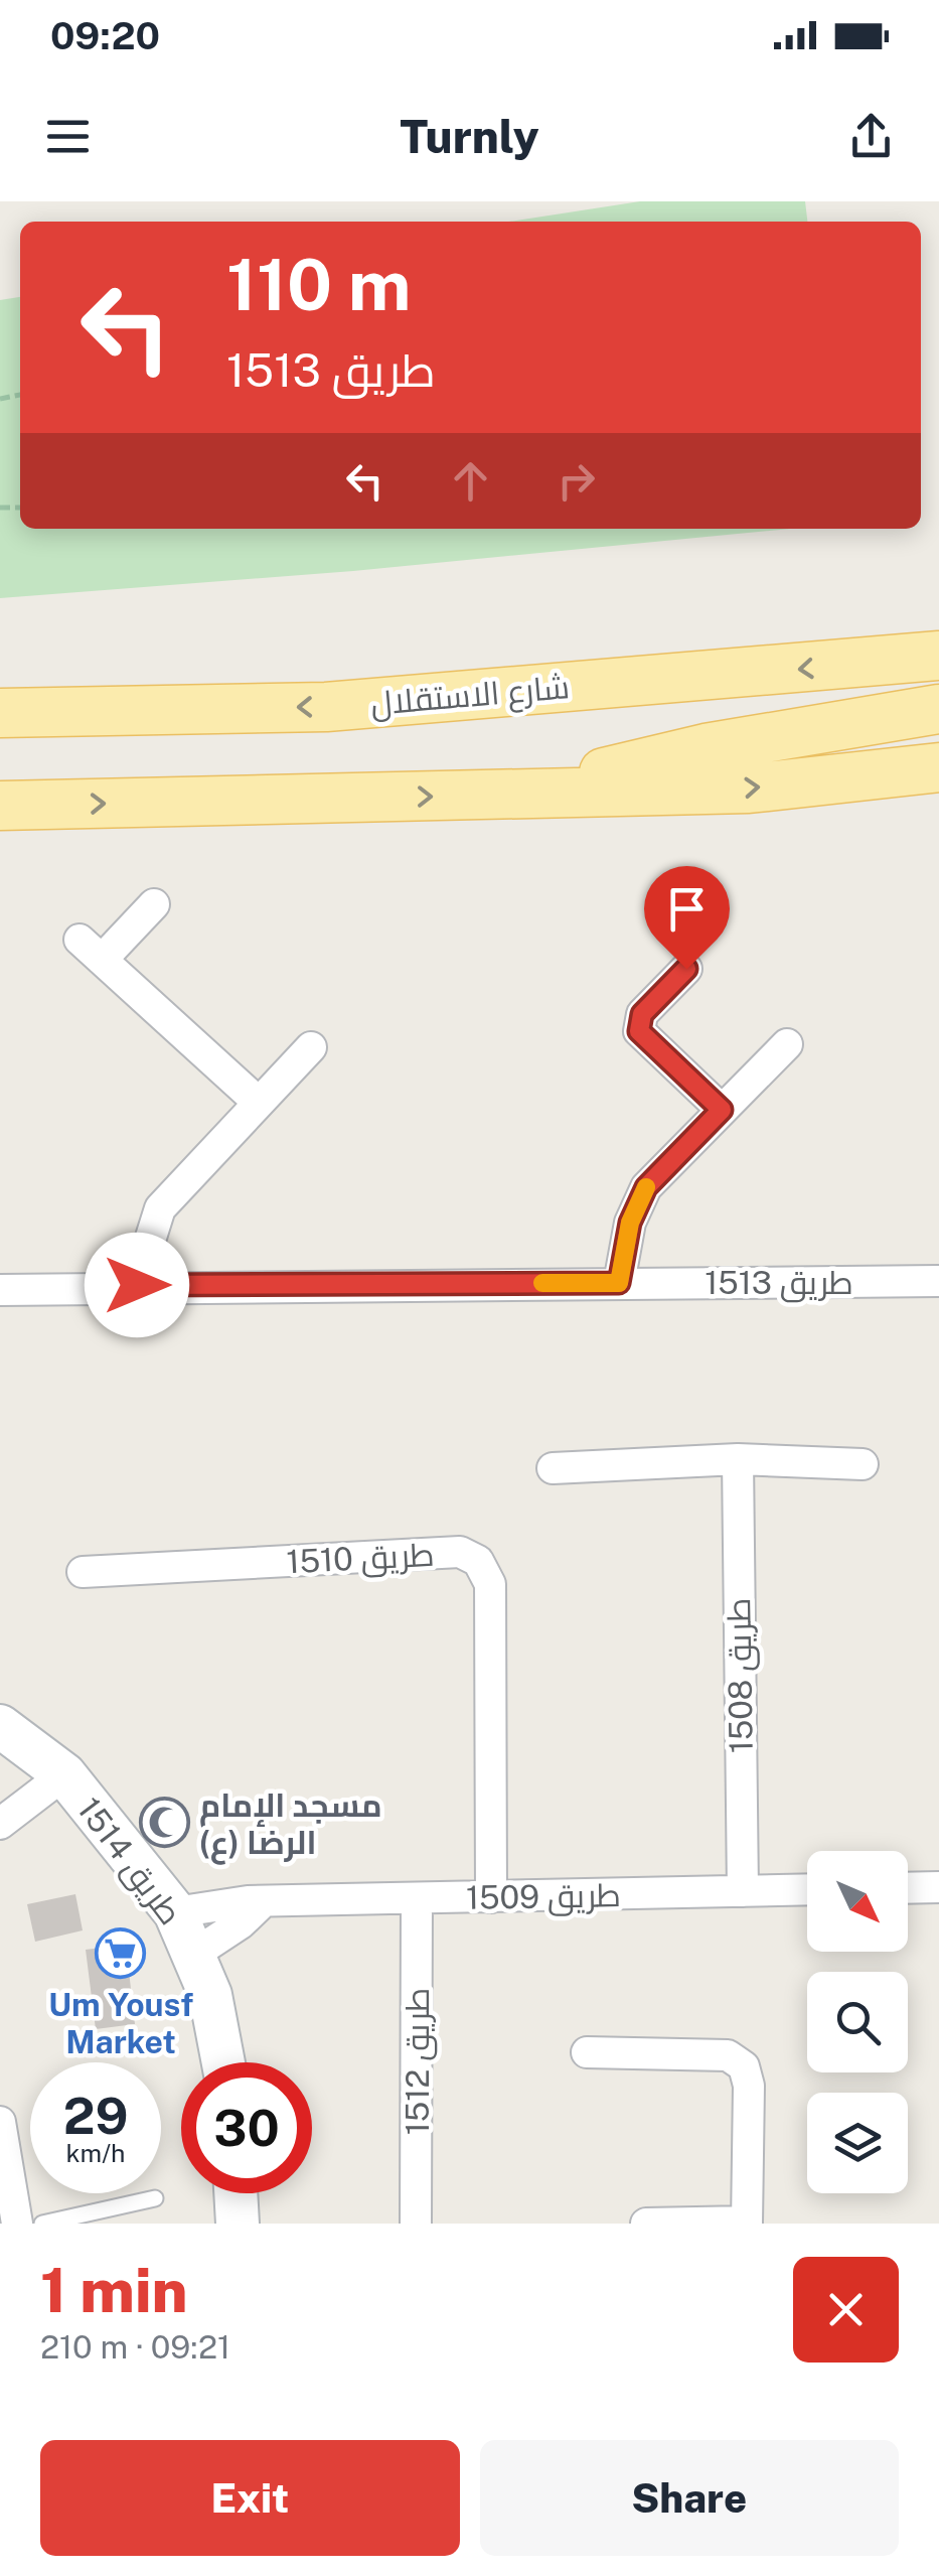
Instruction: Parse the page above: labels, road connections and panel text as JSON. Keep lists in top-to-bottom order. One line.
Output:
{"streets":{"main road":["شارع الاستقلال"],"street":["طريق 1513","طريق 1510","طريق 1508","طريق 1514","طريق 1509","طريق 1512"]},"crossings":[["طريق 1510","طريق 1509"],["طريق 1508","طريق 1509"],["طريق 1514","طريق 1509"],["طريق 1509","طريق 1512"]],"places":{"mosque":["مسجد الإمام الرضا (ع)"],"supermarket":["Um Yousf Market"]},"north":"bottom right","page":{"status":"09:20","header":"Turnly","turn":["110 m","طريق 1513"],"speed":"29 km/h","limit":"30","heading":["1 min","210 m · 09:21"],"buttons":["Exit","Share"]}}
